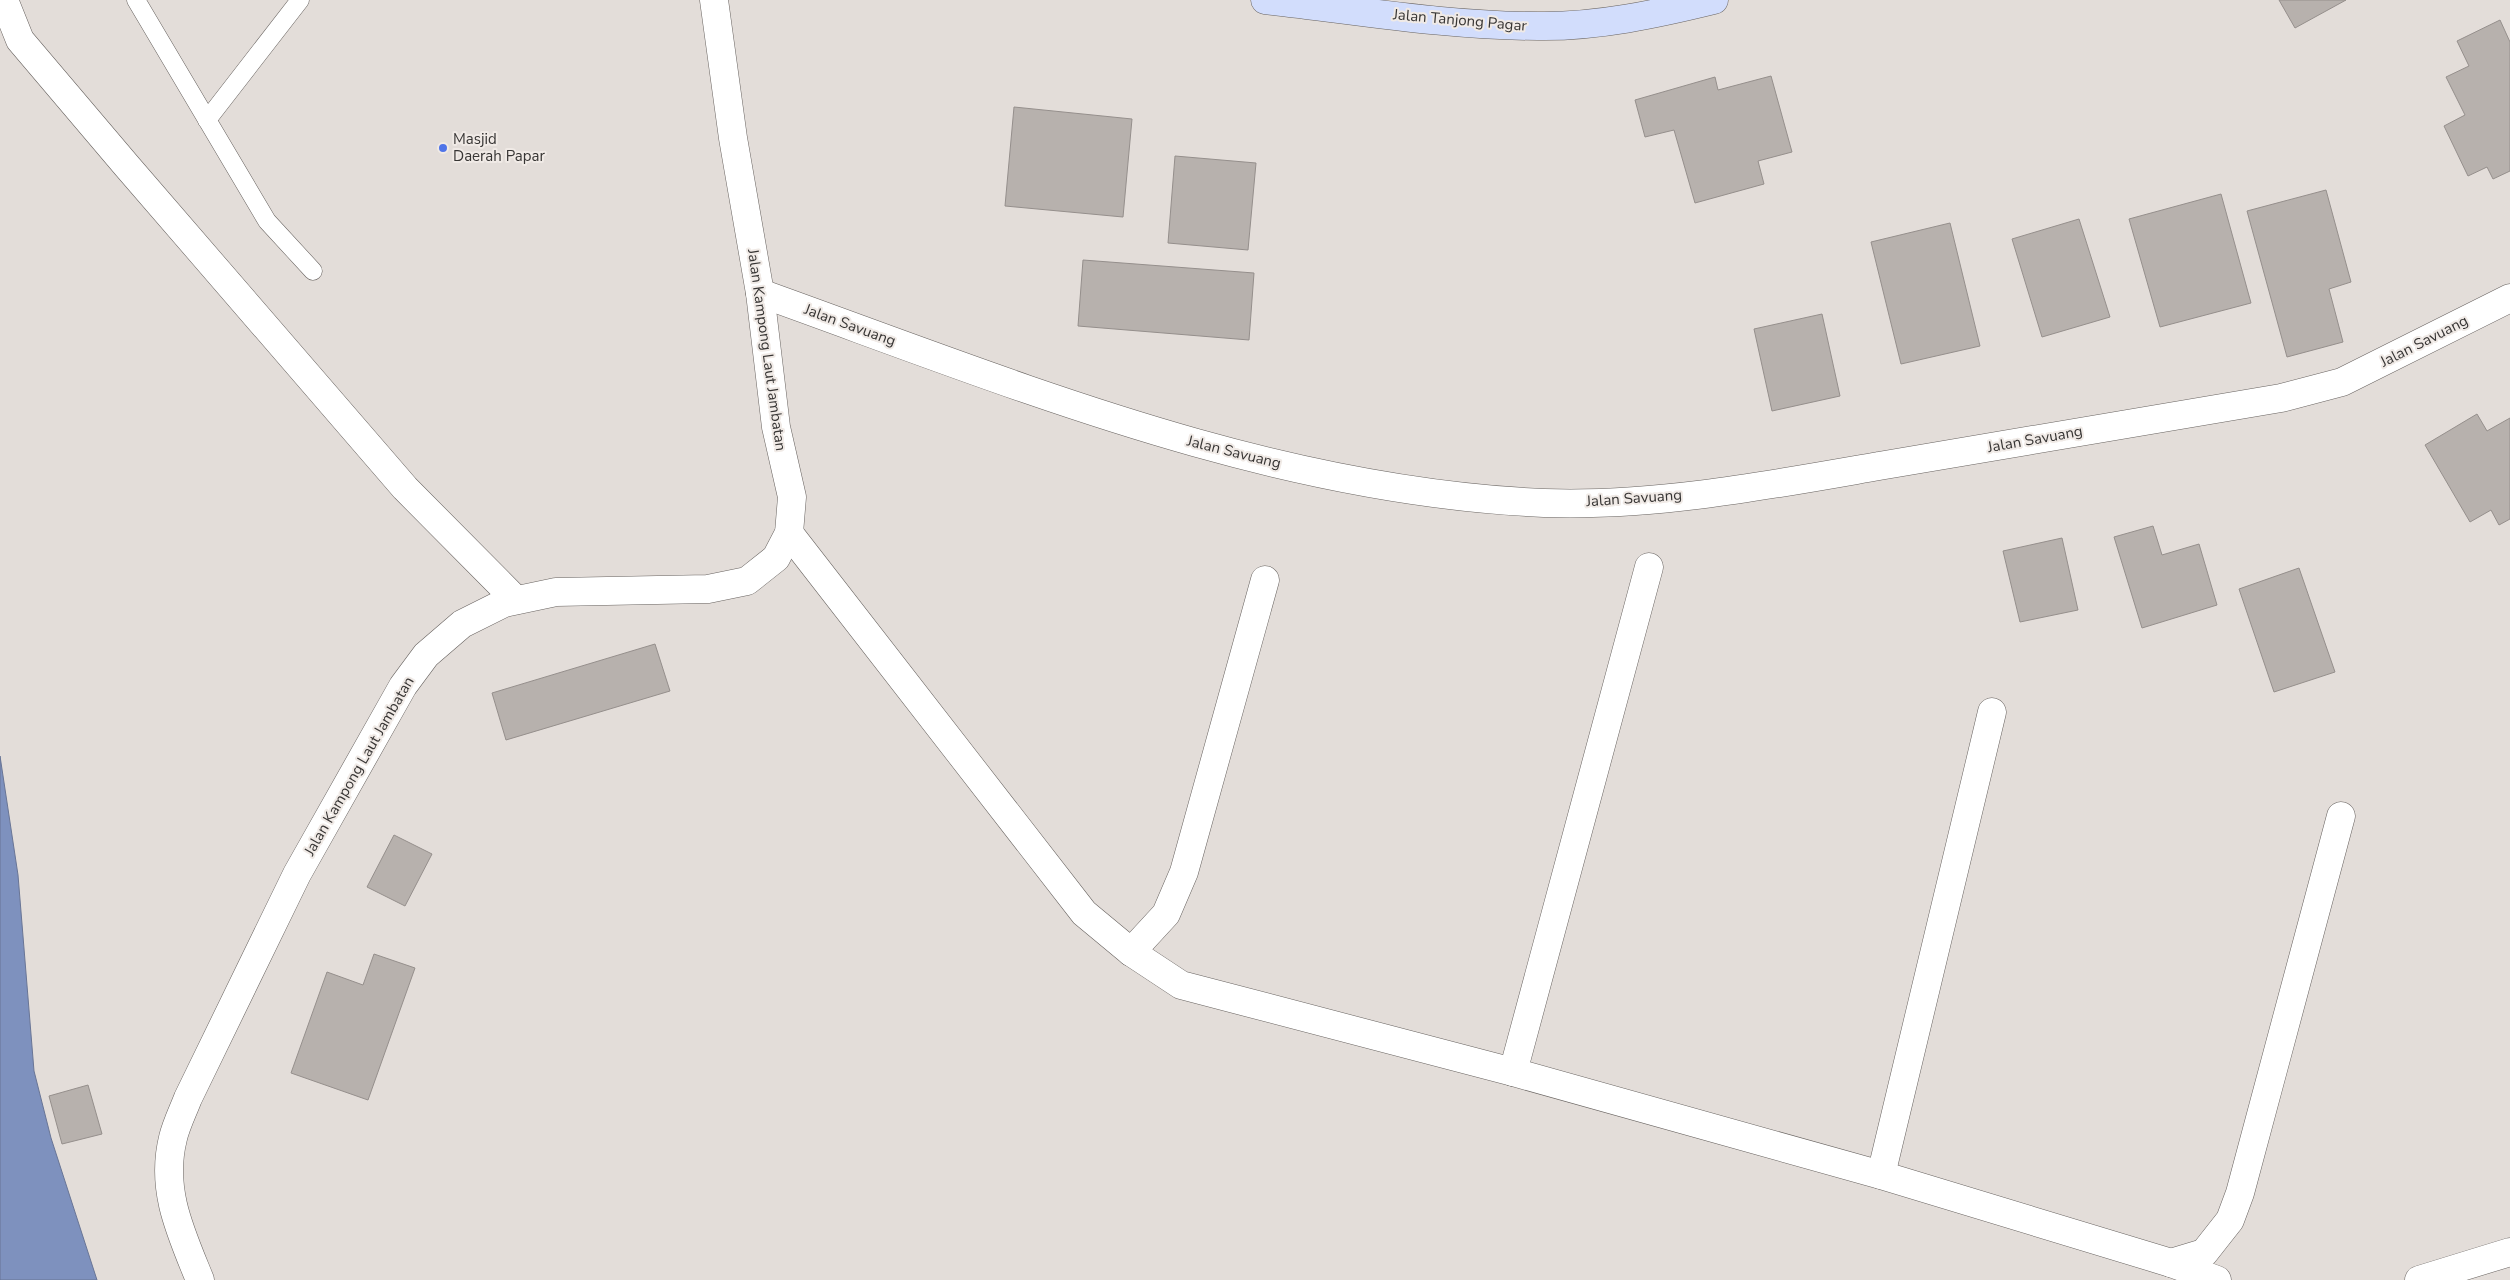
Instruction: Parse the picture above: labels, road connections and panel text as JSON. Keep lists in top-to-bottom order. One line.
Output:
{"streets":{"main road":["Jalan Tanjong Pagar"],"street":["Jalan Savuang","Jalan Kampong Laut Jambatan"]},"crossings":[["Jalan Savuang","Jalan Kampong Laut Jambatan"]],"places":["Masjid Daerah Papar"]}
